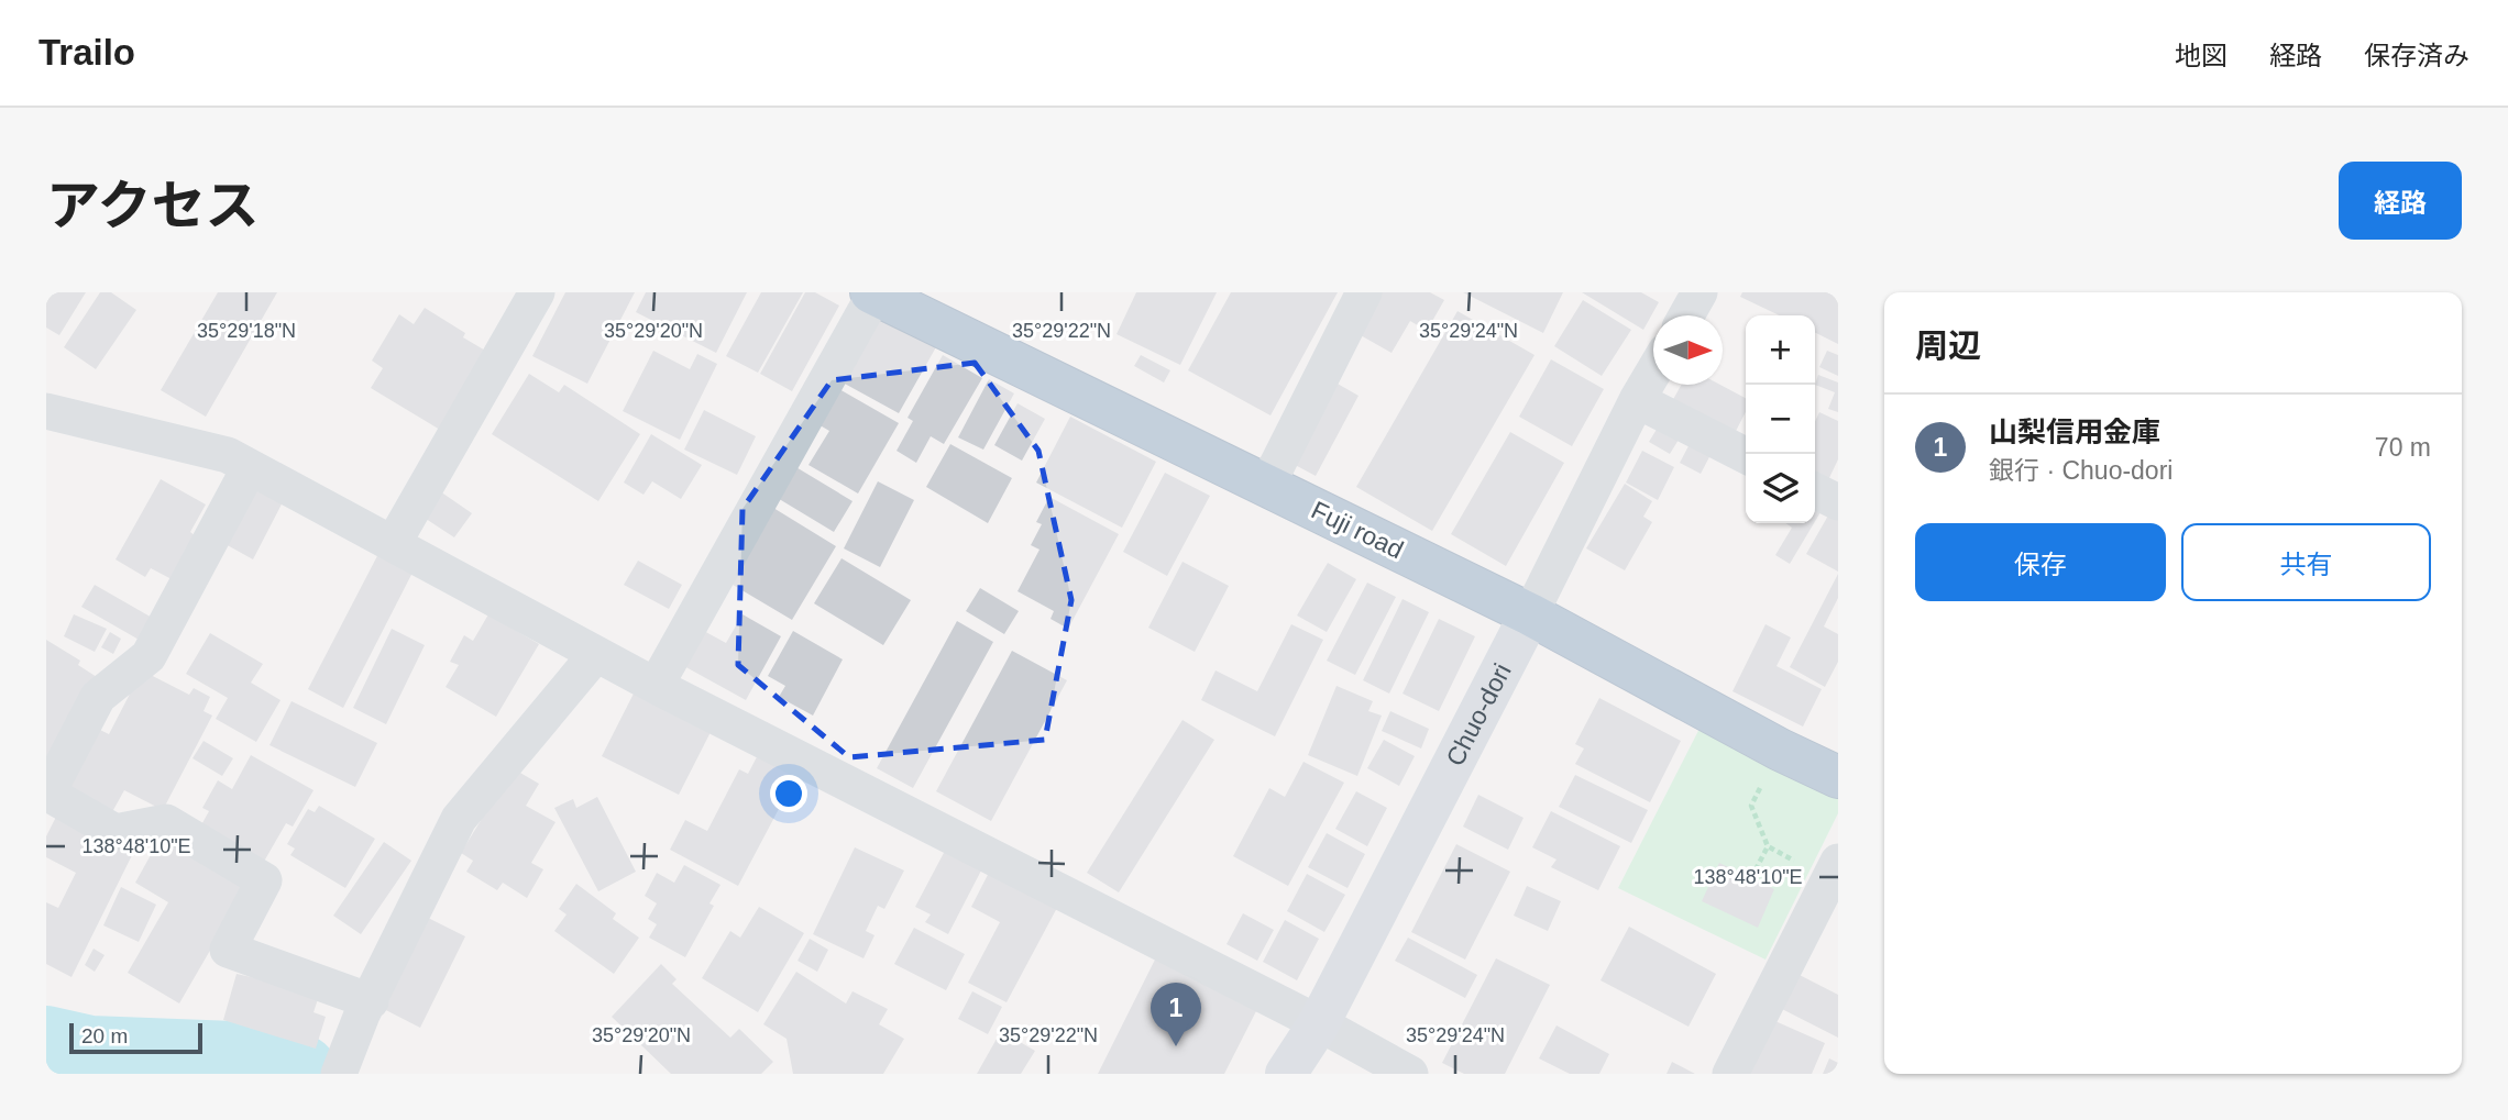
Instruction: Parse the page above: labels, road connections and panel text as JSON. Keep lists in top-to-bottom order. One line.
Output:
{"streets":{"highway":["Fuji road"],"street":["Chuo-dori"]},"crossings":[["Fuji road","Chuo-dori"]],"scale_bar":"20 m","north":"right","page":{"header":"Trailo","nav":["地図","経路","保存済み"],"title":"アクセス","buttons":["経路",["保存","共有"]],"heading":"周辺","map_buttons":["+","−"],"list":[{"mark":"1","name":"山梨信用金庫","note":"銀行 · Chuo-dori","value":"70 m"}],"pins":"1","scale":"20 m"},"coordinates":["35°29'18\"N","35°29'20\"N","35°29'22\"N","35°29'24\"N","138°48'10\"E"]}
